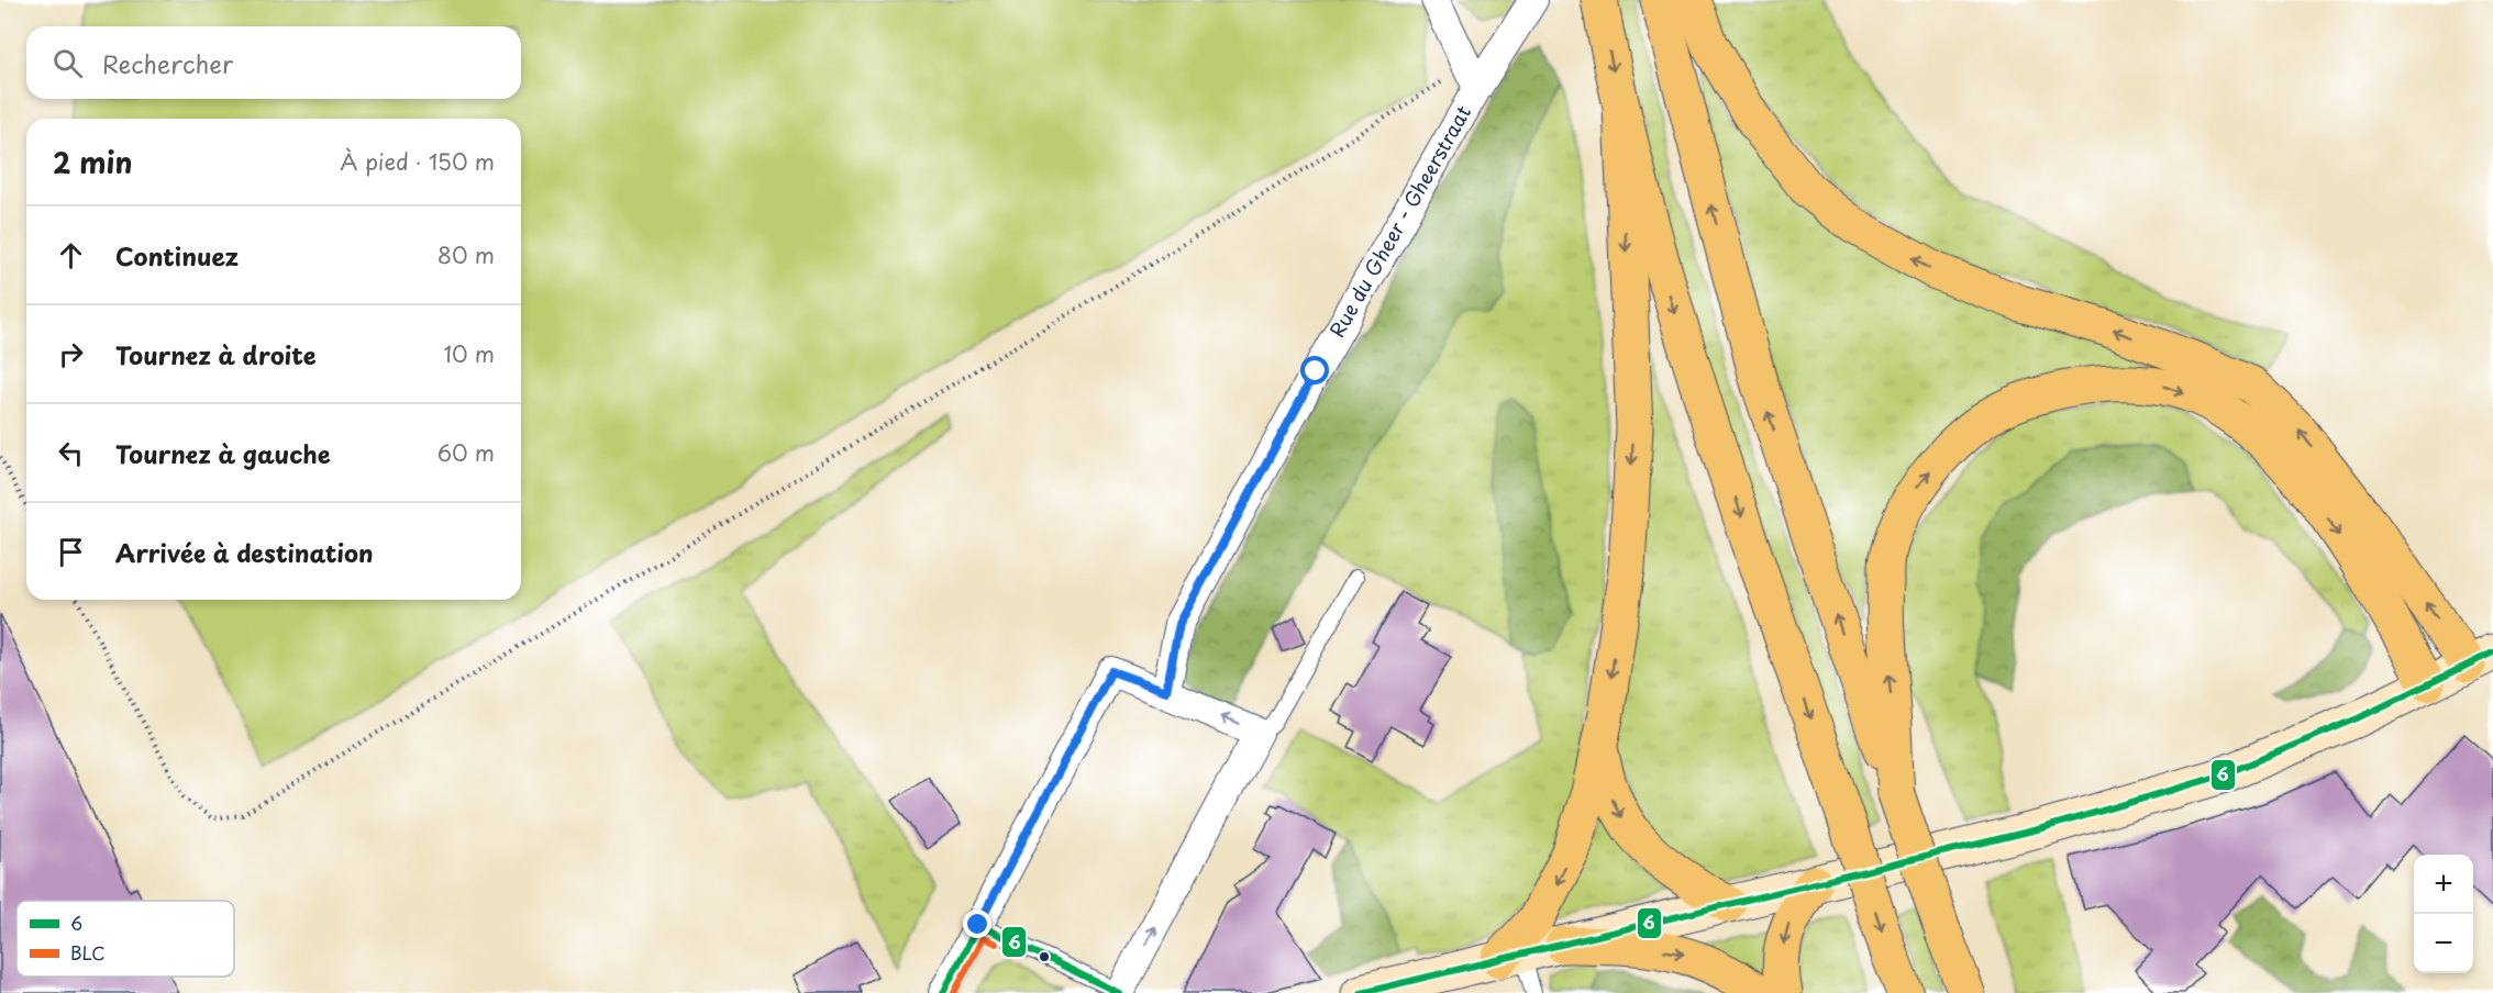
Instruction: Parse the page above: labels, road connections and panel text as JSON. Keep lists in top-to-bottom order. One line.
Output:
{"streets":{"street":["Rue du Gheer - Gheerstraat"]},"lines":["transit line 6","transit line BLC"],"legend":["6","BLC"],"page":{"search":"Rechercher","heading":["2 min","À pied · 150 m"],"list":[["Continuez","80 m"],["Tournez à droite","10 m"],["Tournez à gauche","60 m"],"Arrivée à destination"],"map_buttons":["+","−"]}}
